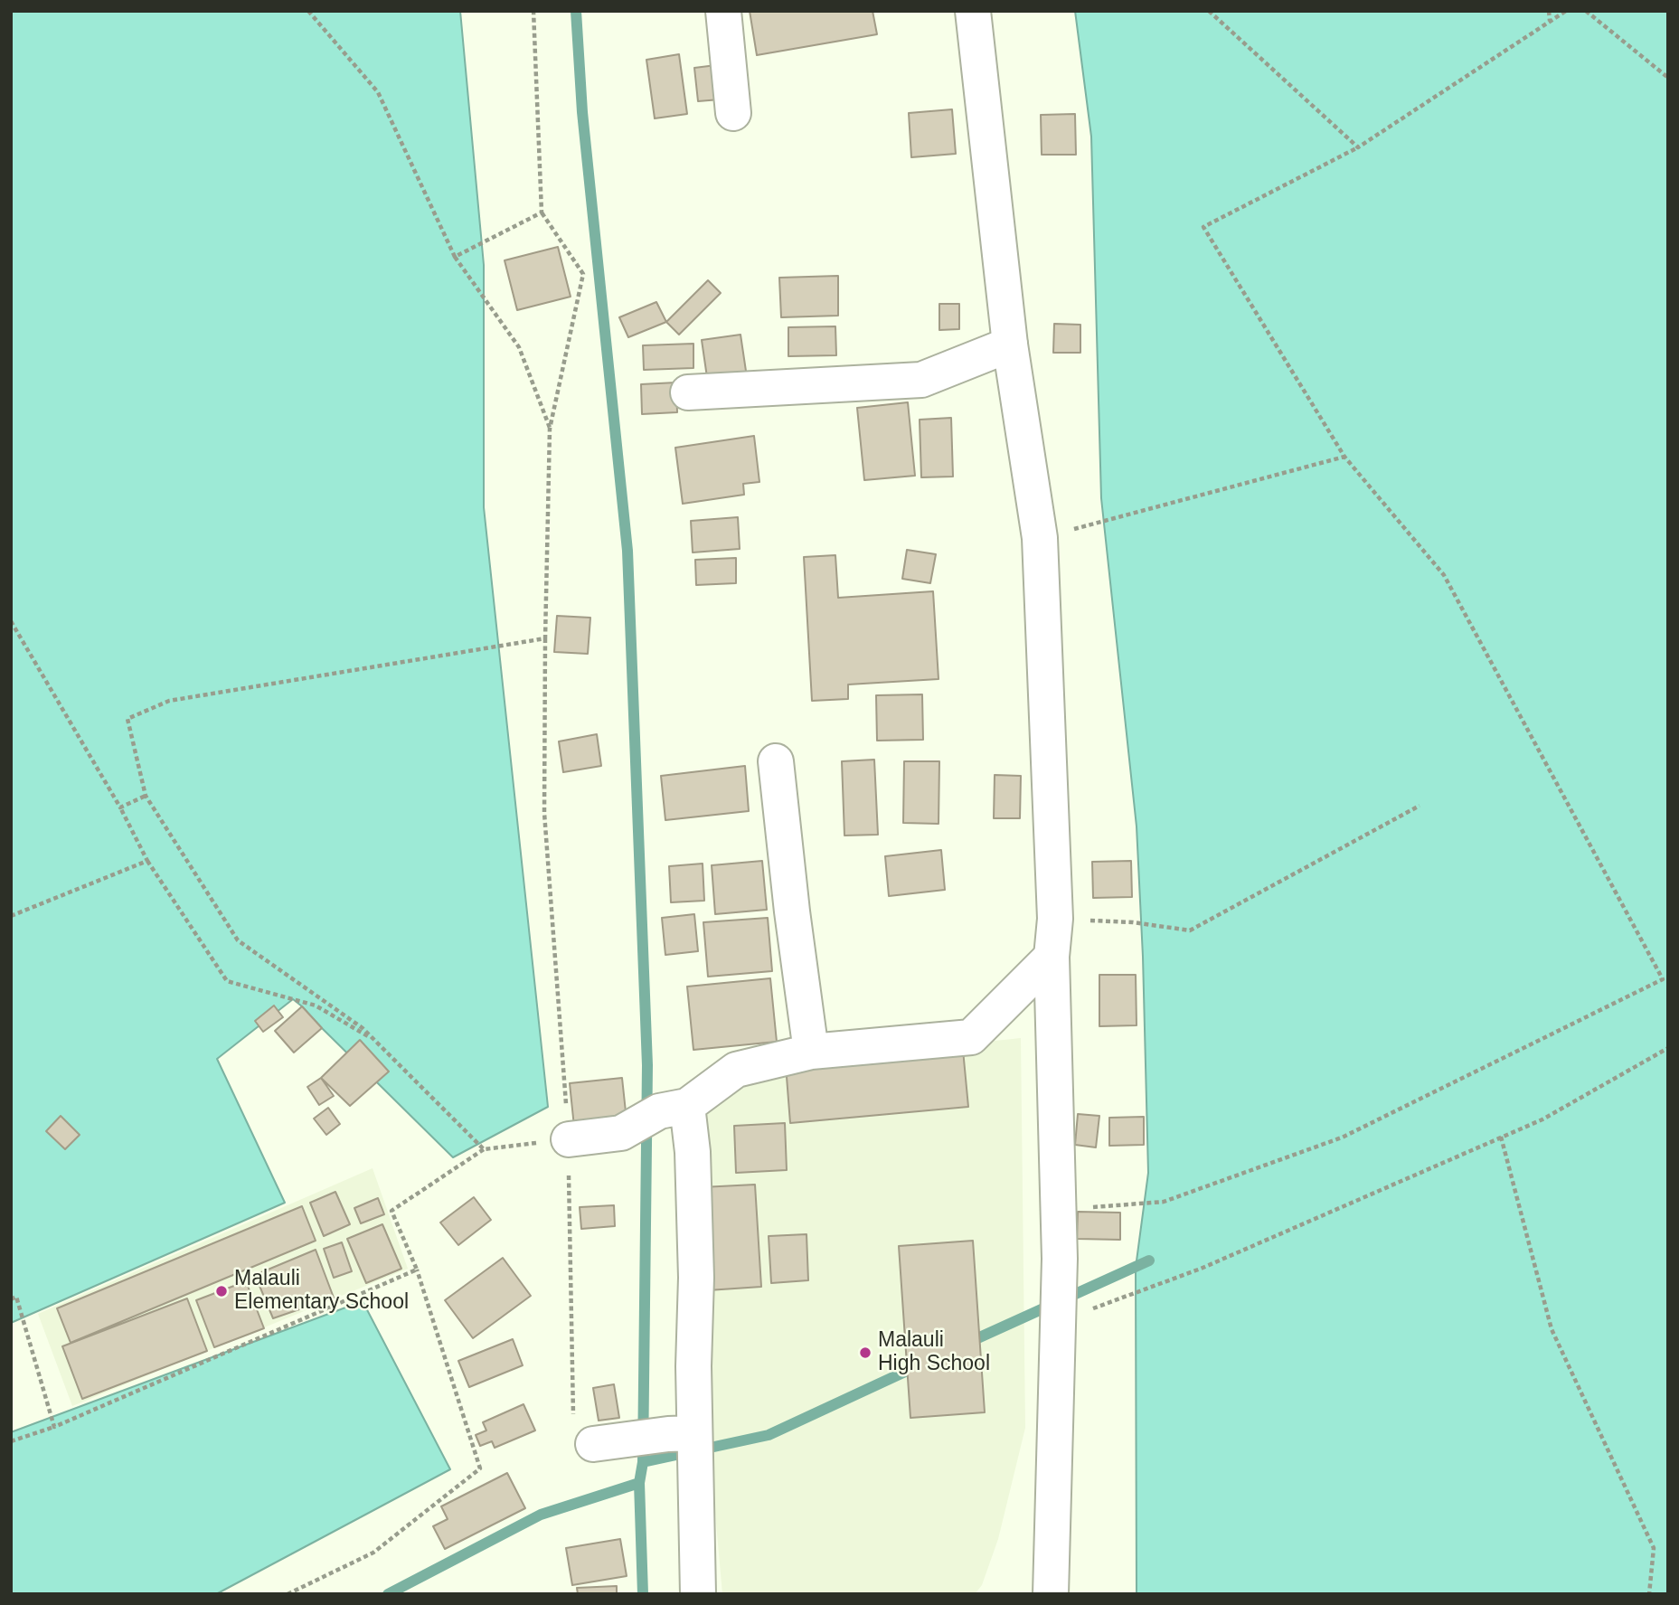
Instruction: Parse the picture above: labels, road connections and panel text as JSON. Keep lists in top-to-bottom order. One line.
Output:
{"places":["Malauli Elementary School","Malauli High School"]}
